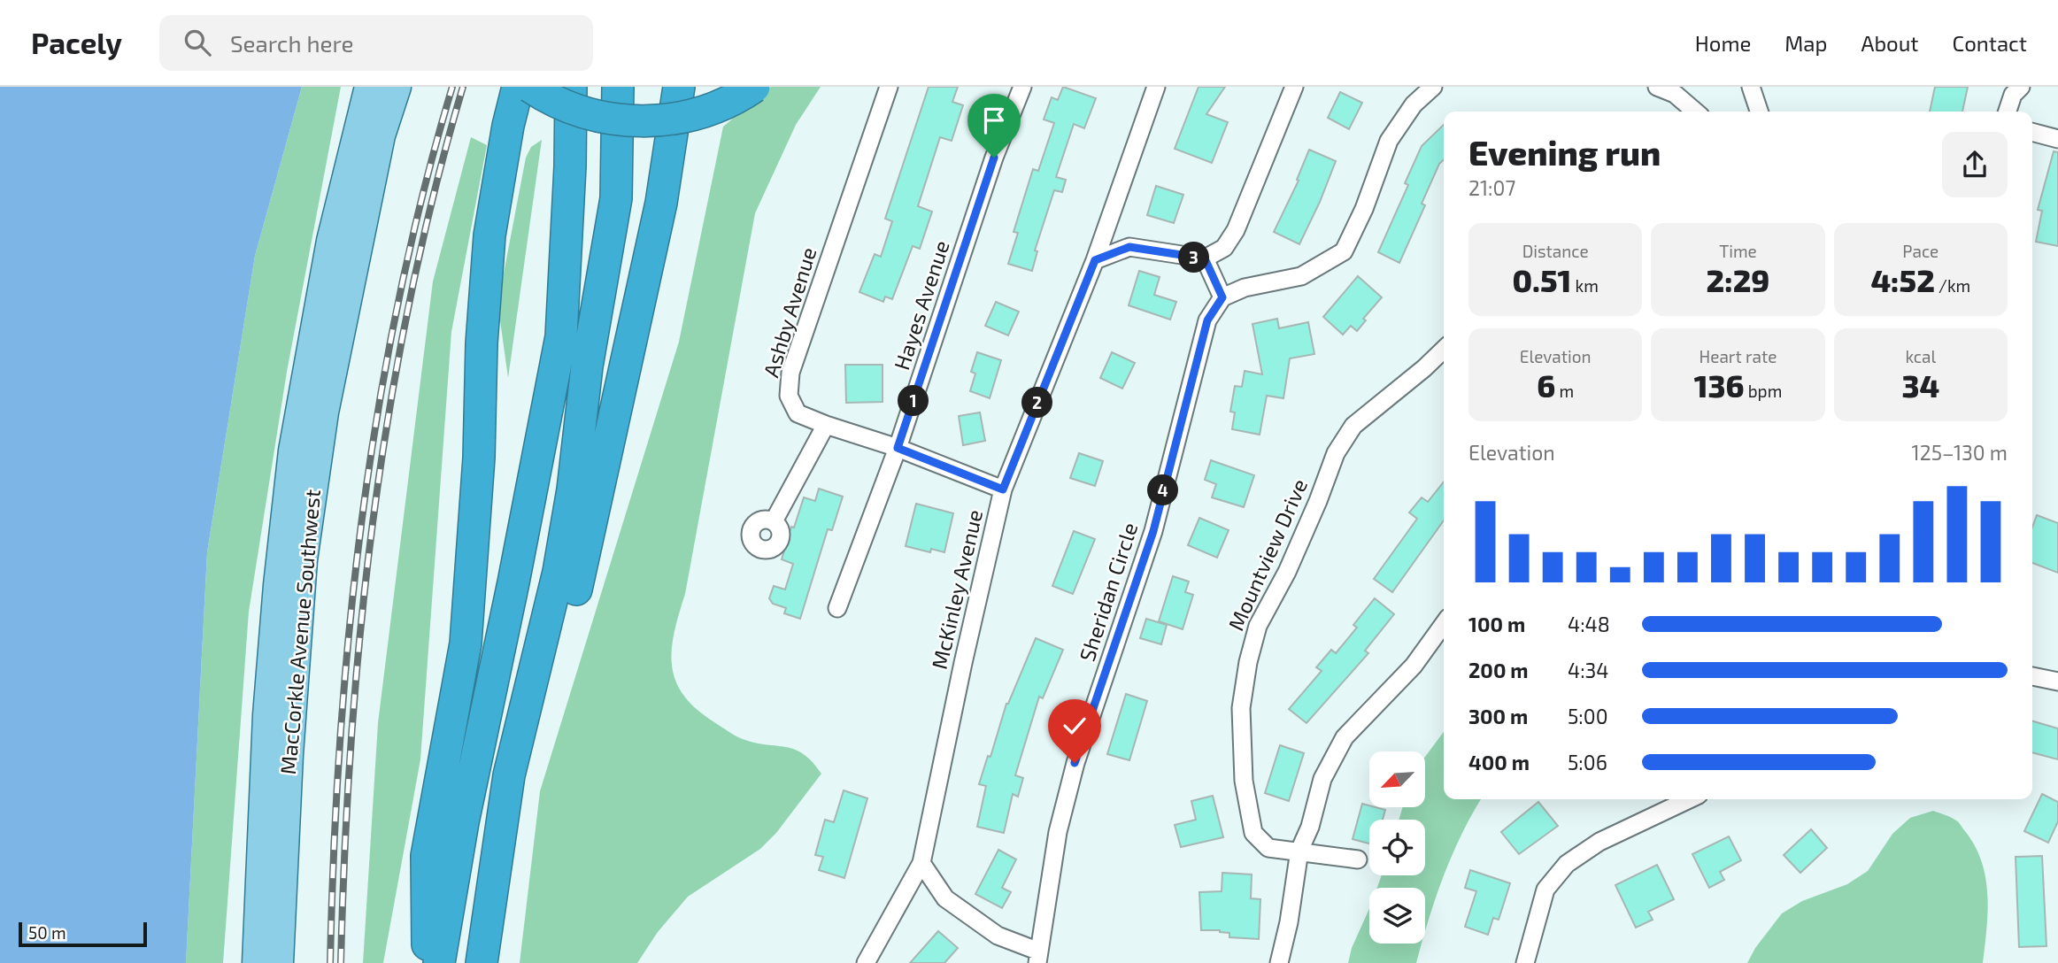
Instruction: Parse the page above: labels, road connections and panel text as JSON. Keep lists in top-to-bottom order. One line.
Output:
{"streets":{"main road":["MacCorkle Avenue Southwest"],"street":["Hayes Avenue","Ashby Avenue","Mountview Drive","McKinley Avenue","Sheridan Circle"]},"crossings":[["Hayes Avenue","Ashby Avenue"],["Ashby Avenue","McKinley Avenue"]],"scale_bar":"50 m","north":"bottom left","page":{"header":"Pacely","search":"Search here","nav":["Home","Map","About","Contact"],"heading":["Evening run","21:07"],"stats":[["Distance","0.51 km"],["Time","2:29"],["Pace","4:52 /km"],["Elevation","6 m"],["Heart rate","136 bpm"],["kcal","34"]],"pins":["3","1","2","4"],"chart":["Elevation","125–130 m"],"list":[{"name":"100 m","note":"4:48"},{"name":"200 m","note":"4:34"},{"name":"300 m","note":"5:00"},{"name":"400 m","note":"5:06"}],"scale":"50 m"}}
